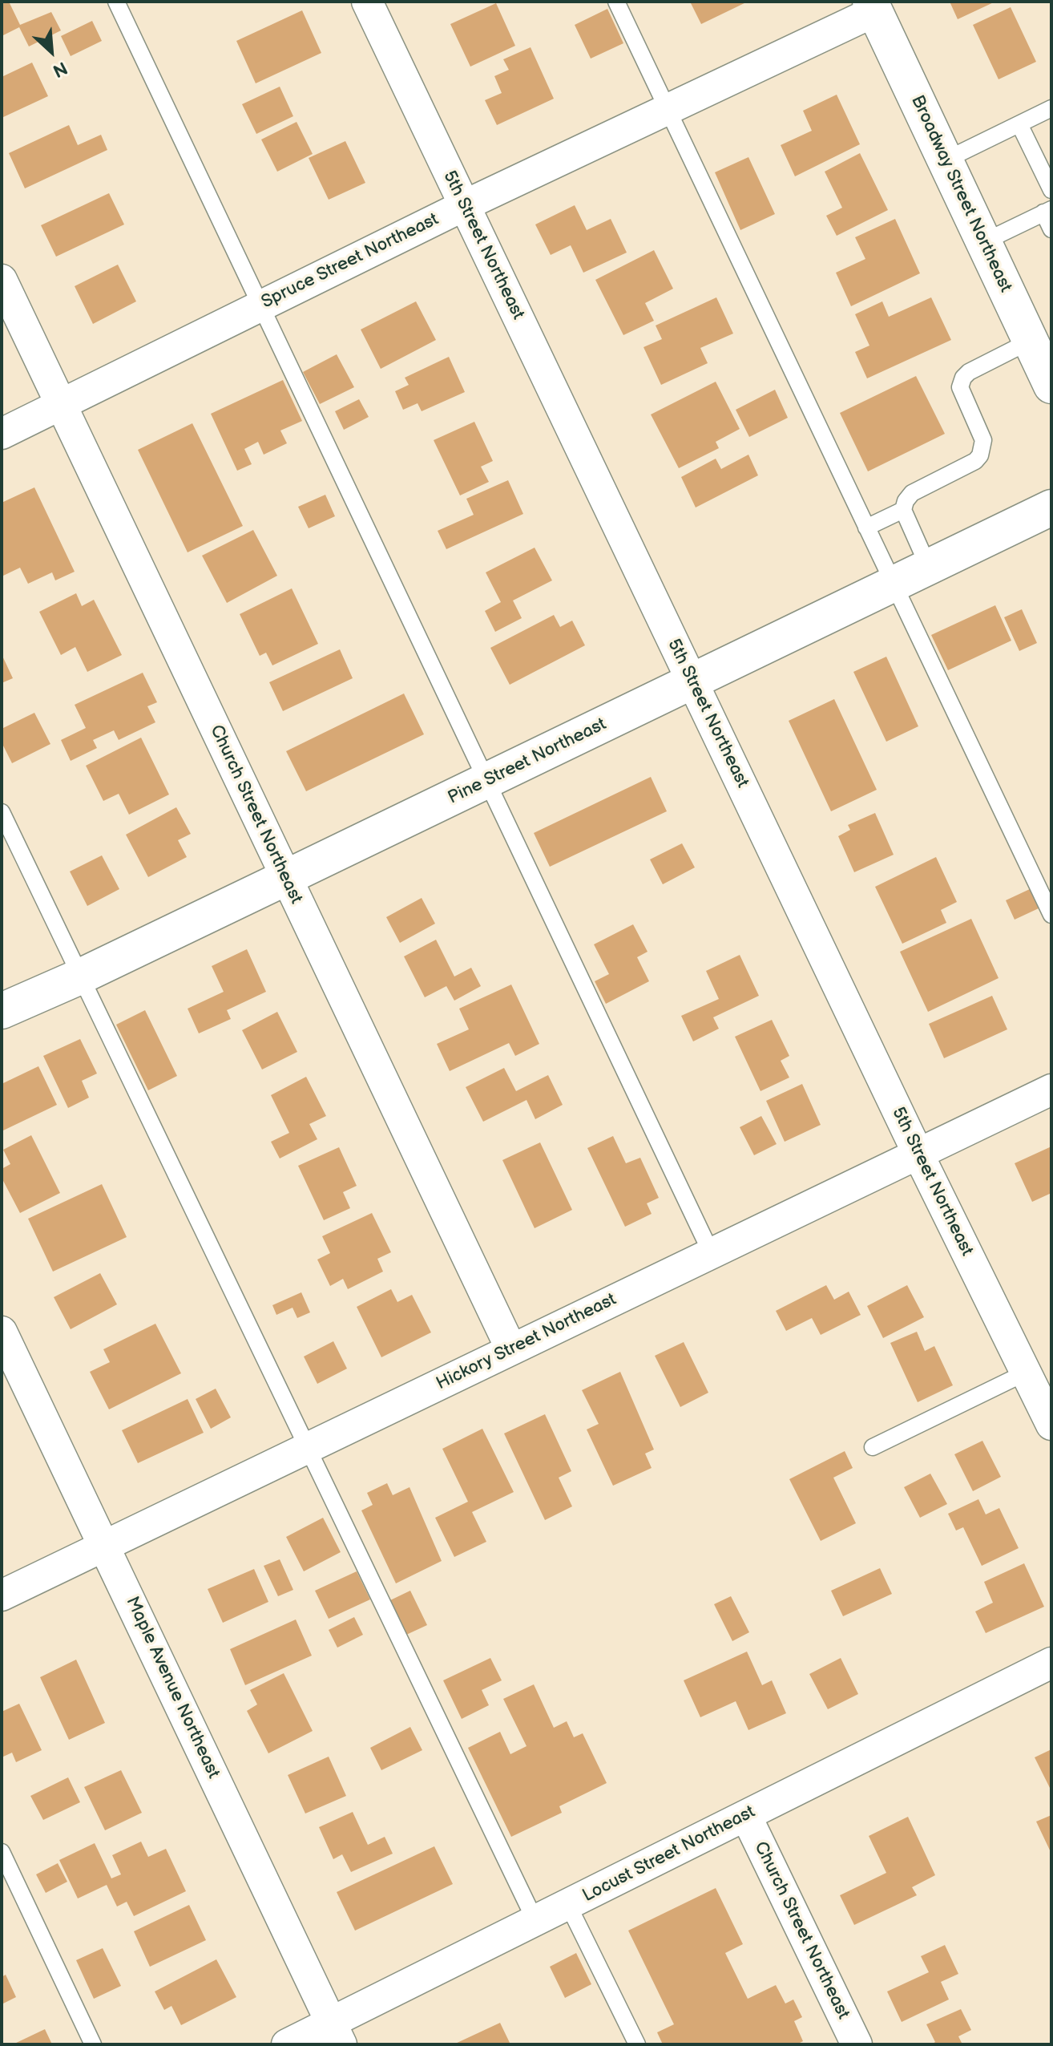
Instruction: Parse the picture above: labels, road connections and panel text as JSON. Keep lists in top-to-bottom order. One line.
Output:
{"streets":{"main road":["Broadway Street Northeast","Pine Street Northeast"],"street":["5th Street Northeast","Spruce Street Northeast","Church Street Northeast","Hickory Street Northeast","Maple Avenue Northeast","Locust Street Northeast"]},"crossings":[["Broadway Street Northeast","Spruce Street Northeast"],["5th Street Northeast","Spruce Street Northeast"],["5th Street Northeast","Pine Street Northeast"],["5th Street Northeast","Hickory Street Northeast"],["Spruce Street Northeast","Church Street Northeast"],["Pine Street Northeast","Church Street Northeast"],["Church Street Northeast","Hickory Street Northeast"],["Church Street Northeast","Locust Street Northeast"],["Hickory Street Northeast","Maple Avenue Northeast"],["Maple Avenue Northeast","Locust Street Northeast"]],"north":"bottom right"}
